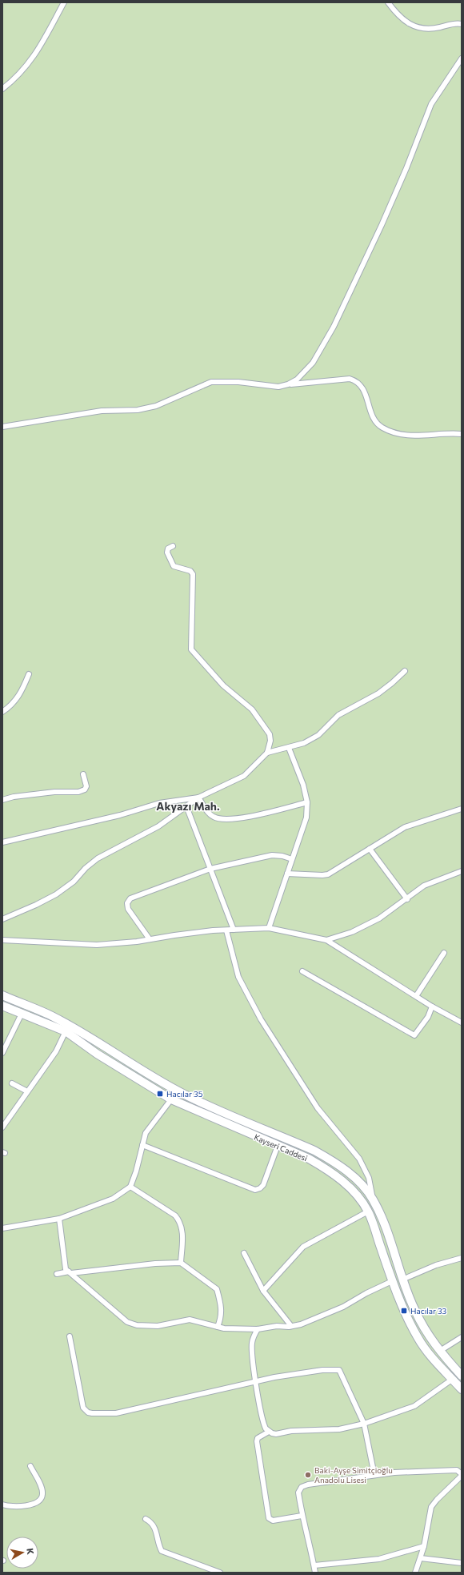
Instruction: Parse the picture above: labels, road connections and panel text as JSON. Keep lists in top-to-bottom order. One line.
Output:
{"streets":{"main road":["Kayseri Caddesi"]},"districts":["Akyazı Mah."],"places":{"transit":["Hacılar 35","Hacılar 33"],"other":["Baki-Ayşe Simitçioğlu Anadolu Lisesi"]},"north":"right"}
